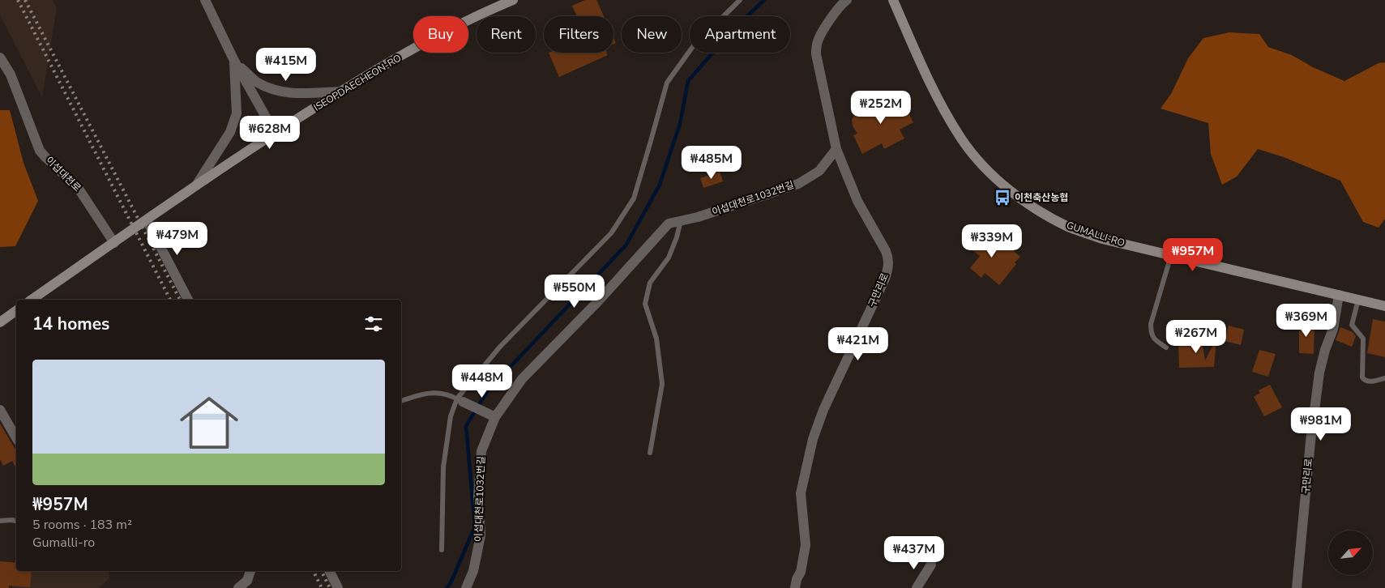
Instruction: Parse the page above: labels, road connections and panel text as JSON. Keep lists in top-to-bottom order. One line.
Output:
{"streets":{"street":["ISEOPDAECHEON-RO","이섭대천로","이섭대천로1032번길","GUMALLI-RO","구만리로"]},"crossings":[["ISEOPDAECHEON-RO","이섭대천로"],["이섭대천로1032번길","구만리로"],["GUMALLI-RO","구만리로"]],"places":{"bus stop":["이천축산농협"]},"north":"top right","page":{"chip":["Buy","Rent","Filters","New","Apartment"],"price":["₩415M","₩252M","₩628M","₩485M","₩479M","₩339M","₩957M","₩550M","₩369M","₩267M","₩421M","₩448M","₩981M","₩437M"],"heading":"14 homes","list":[{"name":"₩957M","note":"5 rooms · 183 m² · Gumalli-ro"}]}}
